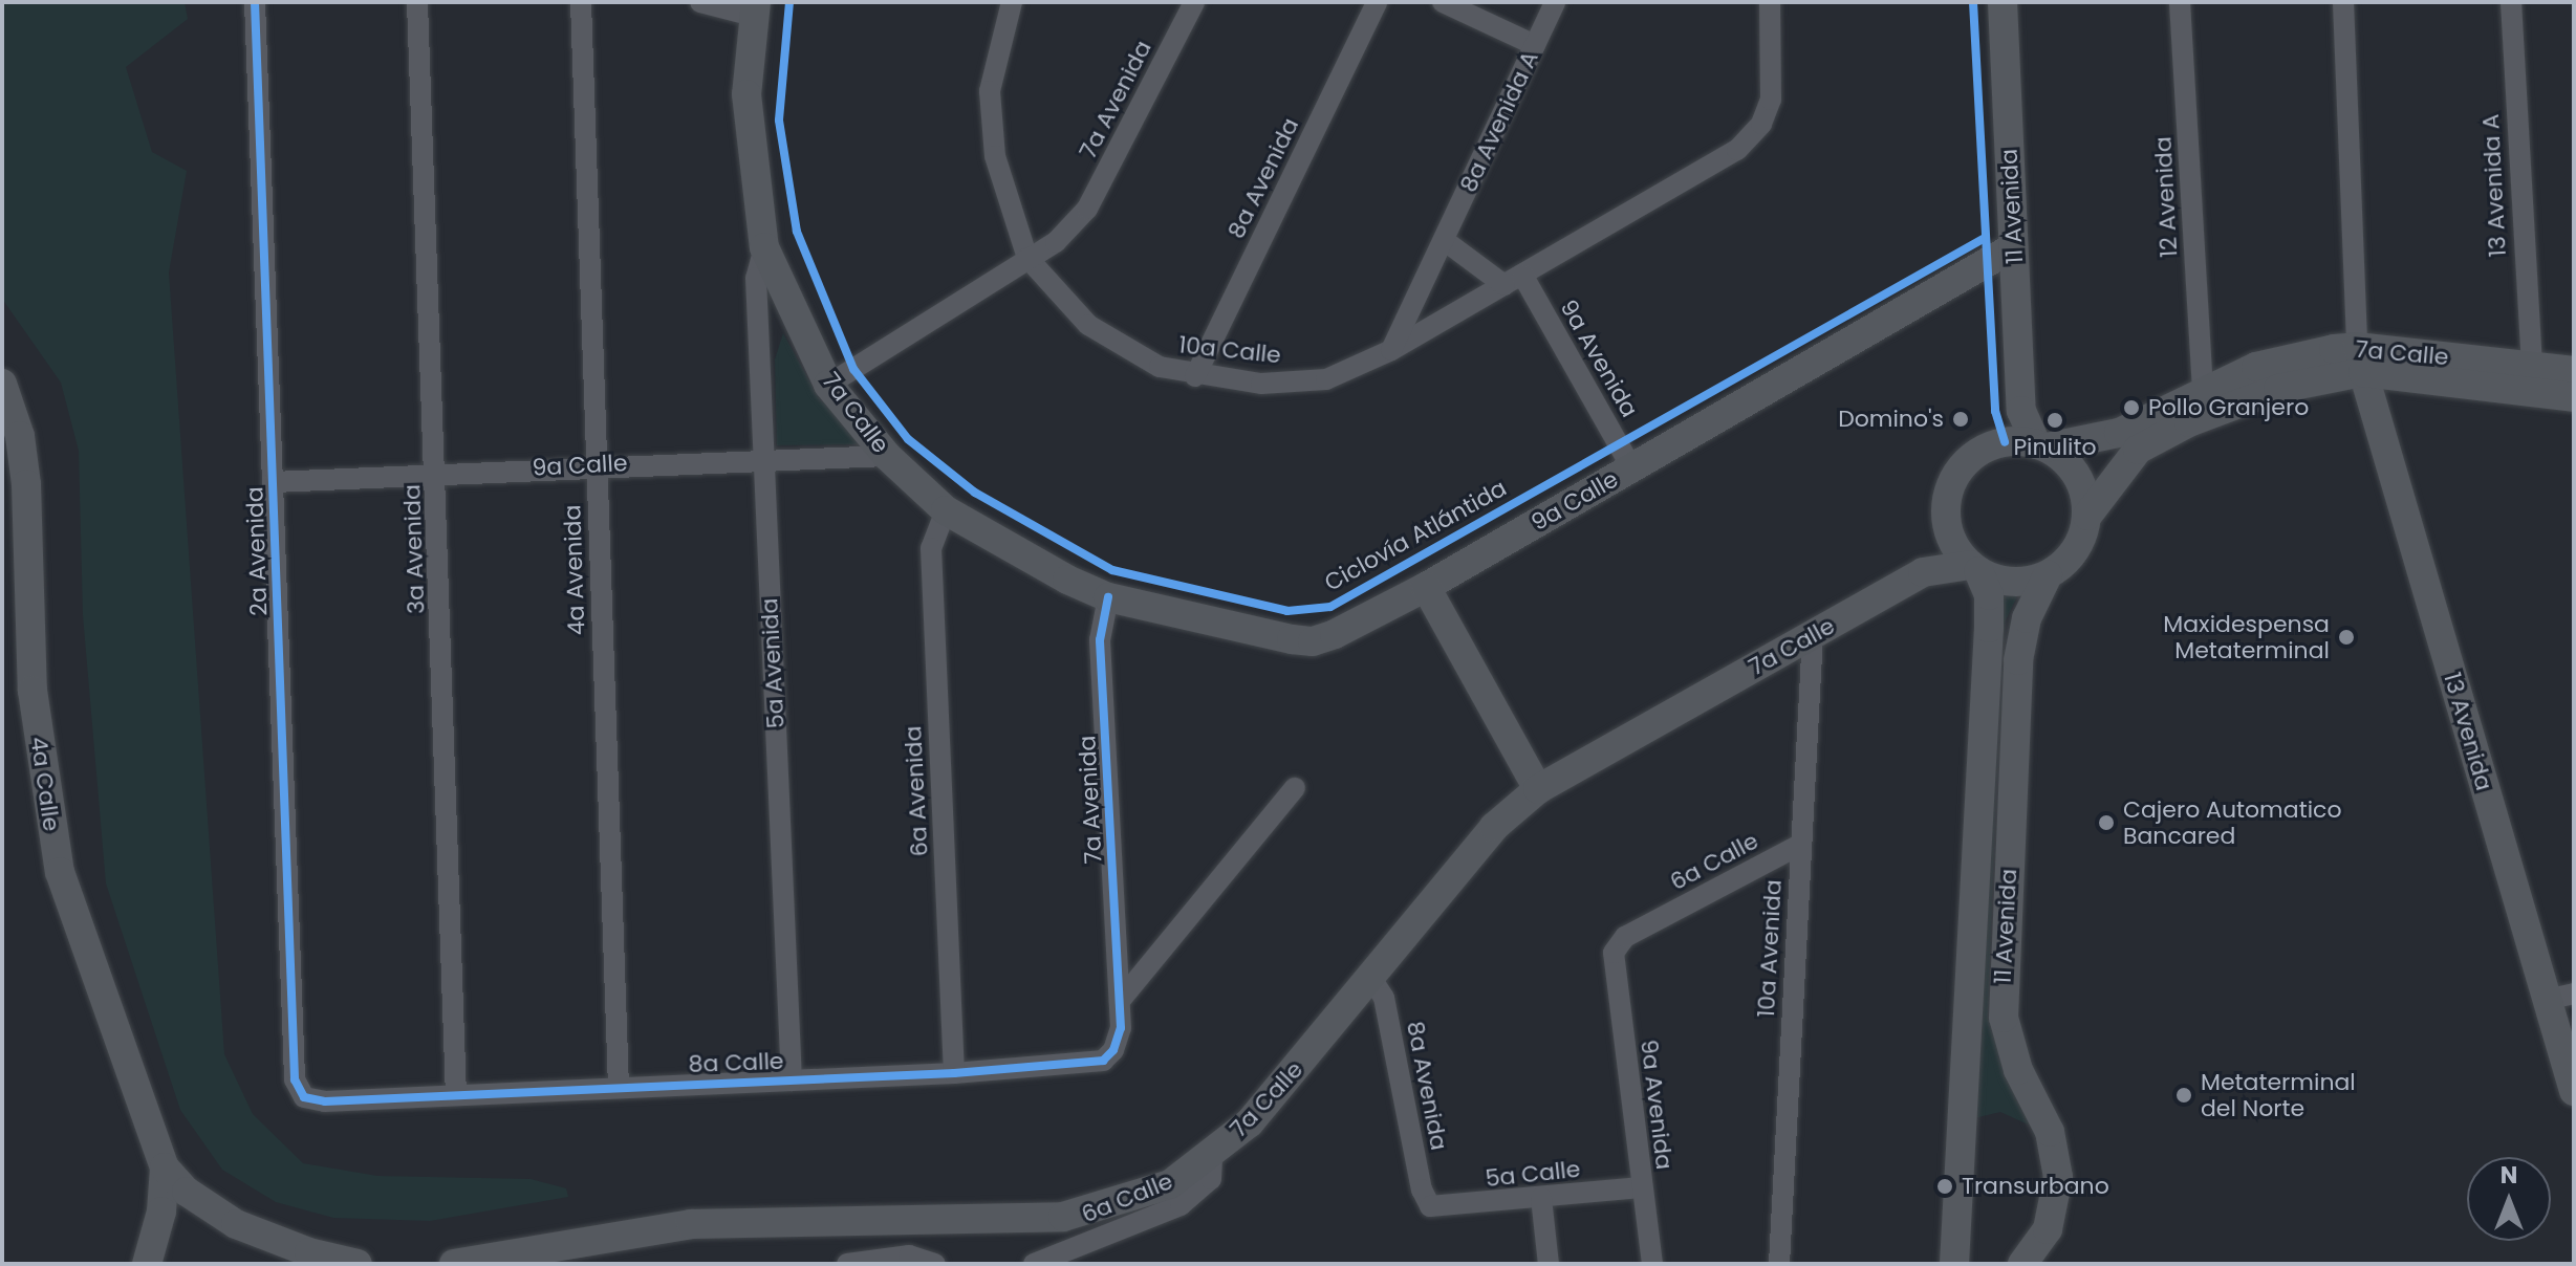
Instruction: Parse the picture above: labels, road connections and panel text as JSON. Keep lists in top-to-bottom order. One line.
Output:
{"streets":{"main road":["11 Avenida","7a Calle","9a Calle","13 Avenida","4a Calle"],"street":["7a Avenida","8a Avenida A","8a Avenida","13 Avenida A","12 Avenida","10a Calle","9a Avenida","3a Avenida","2a Avenida","4a Avenida","5a Avenida","6a Avenida","6a Calle","10a Avenida","8a Calle","5a Calle"],"cycle path":["Ciclovía Atlántida"]},"crossings":[["7a Avenida","10a Calle"],["7a Avenida","7a Calle"],["7a Avenida","9a Calle"],["7a Avenida","8a Calle"],["8a Avenida A","10a Calle"],["8a Avenida","10a Calle"],["8a Avenida","7a Calle"],["8a Avenida","5a Calle"],["13 Avenida A","7a Calle"],["12 Avenida","7a Calle"],["11 Avenida","7a Calle"],["11 Avenida","9a Calle"],["10a Calle","9a Avenida"],["7a Calle","9a Calle"],["7a Calle","5a Avenida"],["7a Calle","13 Avenida"],["7a Calle","6a Avenida"],["7a Calle","6a Calle"],["7a Calle","10a Avenida"],["9a Avenida","9a Calle"],["9a Avenida","6a Calle"],["9a Avenida","5a Calle"],["9a Calle","3a Avenida"],["9a Calle","2a Avenida"],["9a Calle","4a Avenida"],["9a Calle","5a Avenida"],["3a Avenida","8a Calle"],["2a Avenida","8a Calle"],["4a Avenida","8a Calle"],["5a Avenida","8a Calle"],["6a Avenida","8a Calle"],["6a Calle","10a Avenida"]],"places":["Pollo Granjero","Domino's","Pinulito","Maxidespensa Metaterminal","Cajero Automatico Bancared","Metaterminal del Norte","Transurbano"],"north":"top"}
